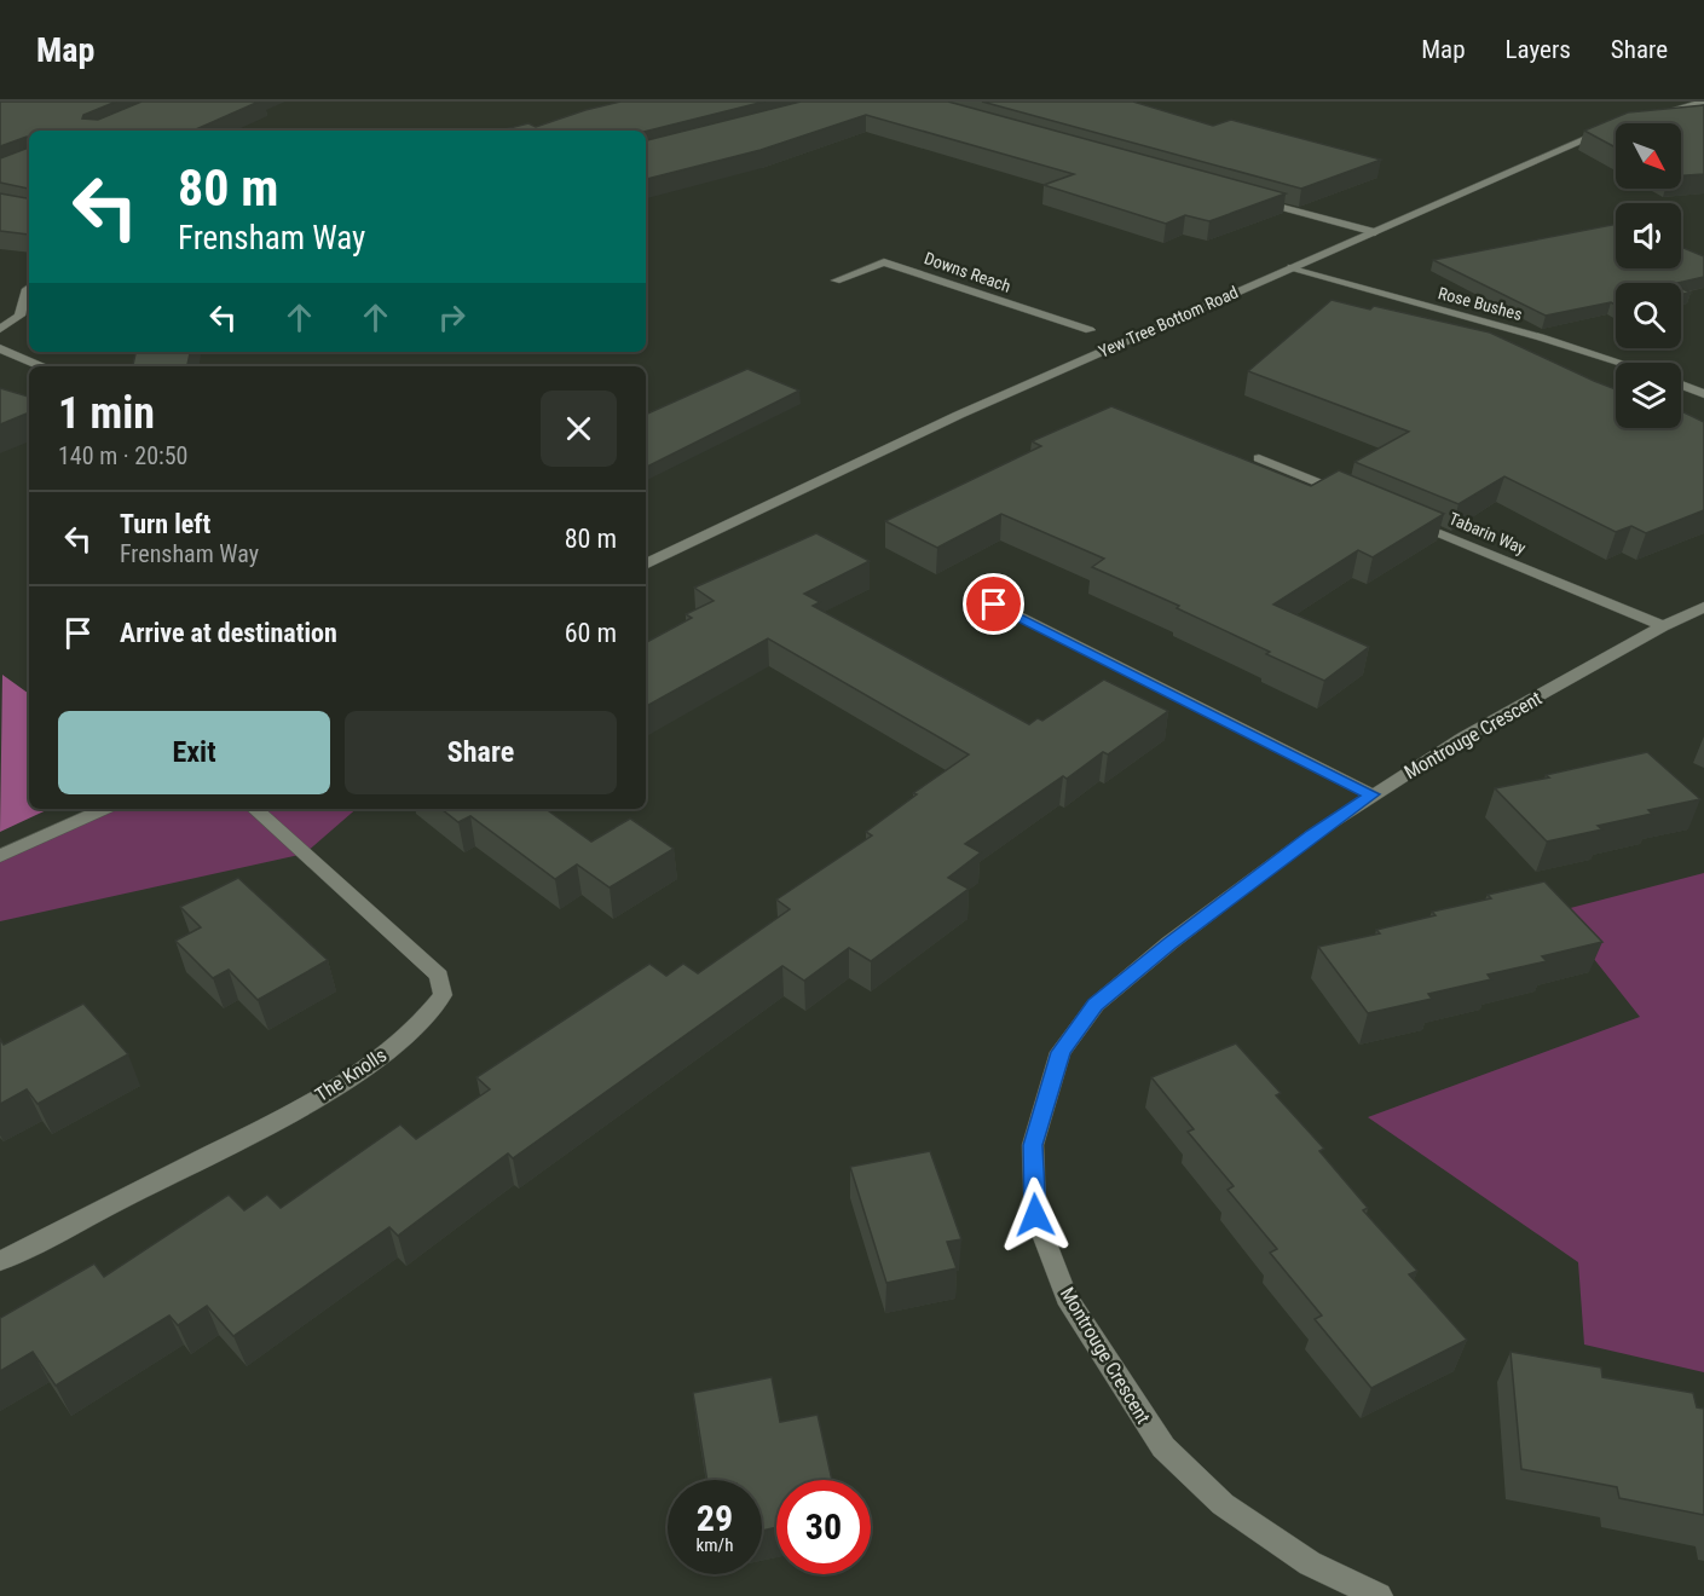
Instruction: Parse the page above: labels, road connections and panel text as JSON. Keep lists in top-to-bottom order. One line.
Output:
{"streets":{"street":["Downs Reach","Rose Bushes","Yew Tree Bottom Road","Tabarin Way","Montrouge Crescent","The Knolls"]},"crossings":[["Rose Bushes","Yew Tree Bottom Road"],["Tabarin Way","Montrouge Crescent"]],"north":"bottom right","page":{"header":"Map","nav":["Map","Layers","Share"],"turn":["80 m","Frensham Way"],"heading":["1 min","140 m · 20:50"],"list":[{"name":"Turn left","note":"Frensham Way","value":"80 m"},{"name":"Arrive at destination","value":"60 m"}],"buttons":["Exit","Share"],"speed":"29 km/h","limit":"30"}}
